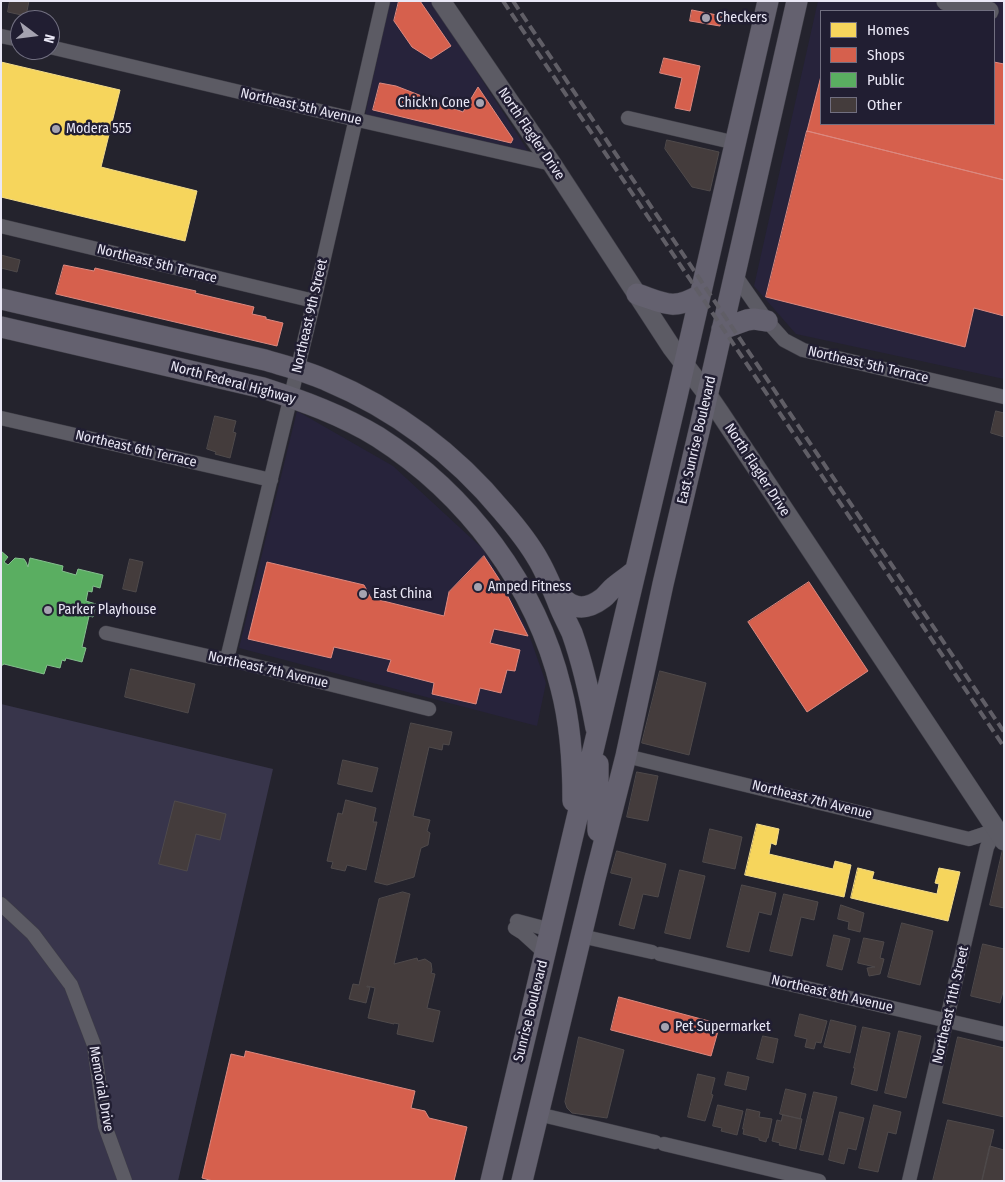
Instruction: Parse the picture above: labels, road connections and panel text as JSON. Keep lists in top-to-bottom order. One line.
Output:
{"streets":{"main road":["North Federal Highway","East Sunrise Boulevard","Sunrise Boulevard"],"street":["Northeast 5th Avenue","North Flagler Drive","Northeast 5th Terrace","Northeast 9th Street","Northeast 6th Terrace","Northeast 7th Avenue","Northeast 8th Avenue","Northeast 11th Street","Memorial Drive"]},"crossings":[["Northeast 5th Avenue","North Flagler Drive"],["Northeast 5th Avenue","Northeast 9th Street"],["North Flagler Drive","East Sunrise Boulevard"],["North Flagler Drive","Northeast 7th Avenue"],["North Flagler Drive","Northeast 11th Street"],["Northeast 5th Terrace","Northeast 9th Street"],["Northeast 5th Terrace","East Sunrise Boulevard"],["Northeast 9th Street","North Federal Highway"],["Northeast 9th Street","Northeast 6th Terrace"],["Northeast 9th Street","Northeast 7th Avenue"],["North Federal Highway","Sunrise Boulevard"],["East Sunrise Boulevard","Northeast 7th Avenue"],["Northeast 7th Avenue","Northeast 11th Street"],["Northeast 8th Avenue","Northeast 11th Street"]],"places":["Checkers","Chick'n Cone","Modera 555","Amped Fitness","East China","Parker Playhouse","Pet Supermarket"],"legend":["Homes","Shops","Public","Other"],"north":"right"}
